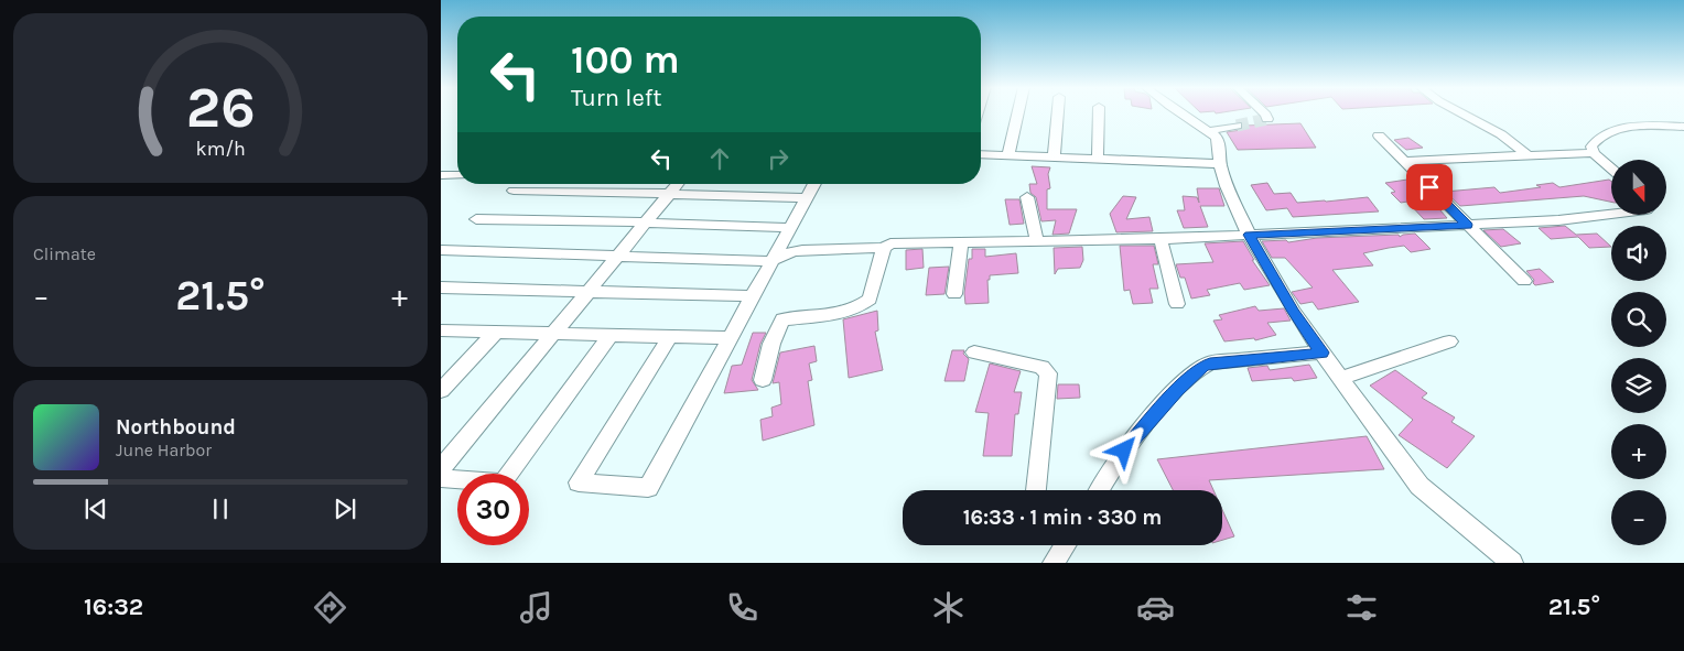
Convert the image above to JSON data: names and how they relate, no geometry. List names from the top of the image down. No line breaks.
{"north":"bottom","page":{"turn":["100 m","Turn left"],"map_buttons":["+","−"],"tile":"Climate","heat":["−","21.5°","+"],"song":["Northbound","June Harbor"],"limit":"30","trip":"16:33 · 1 min · 330 m","tabs":["16:32","21.5°"],"gauge":["26","km/h"]}}
